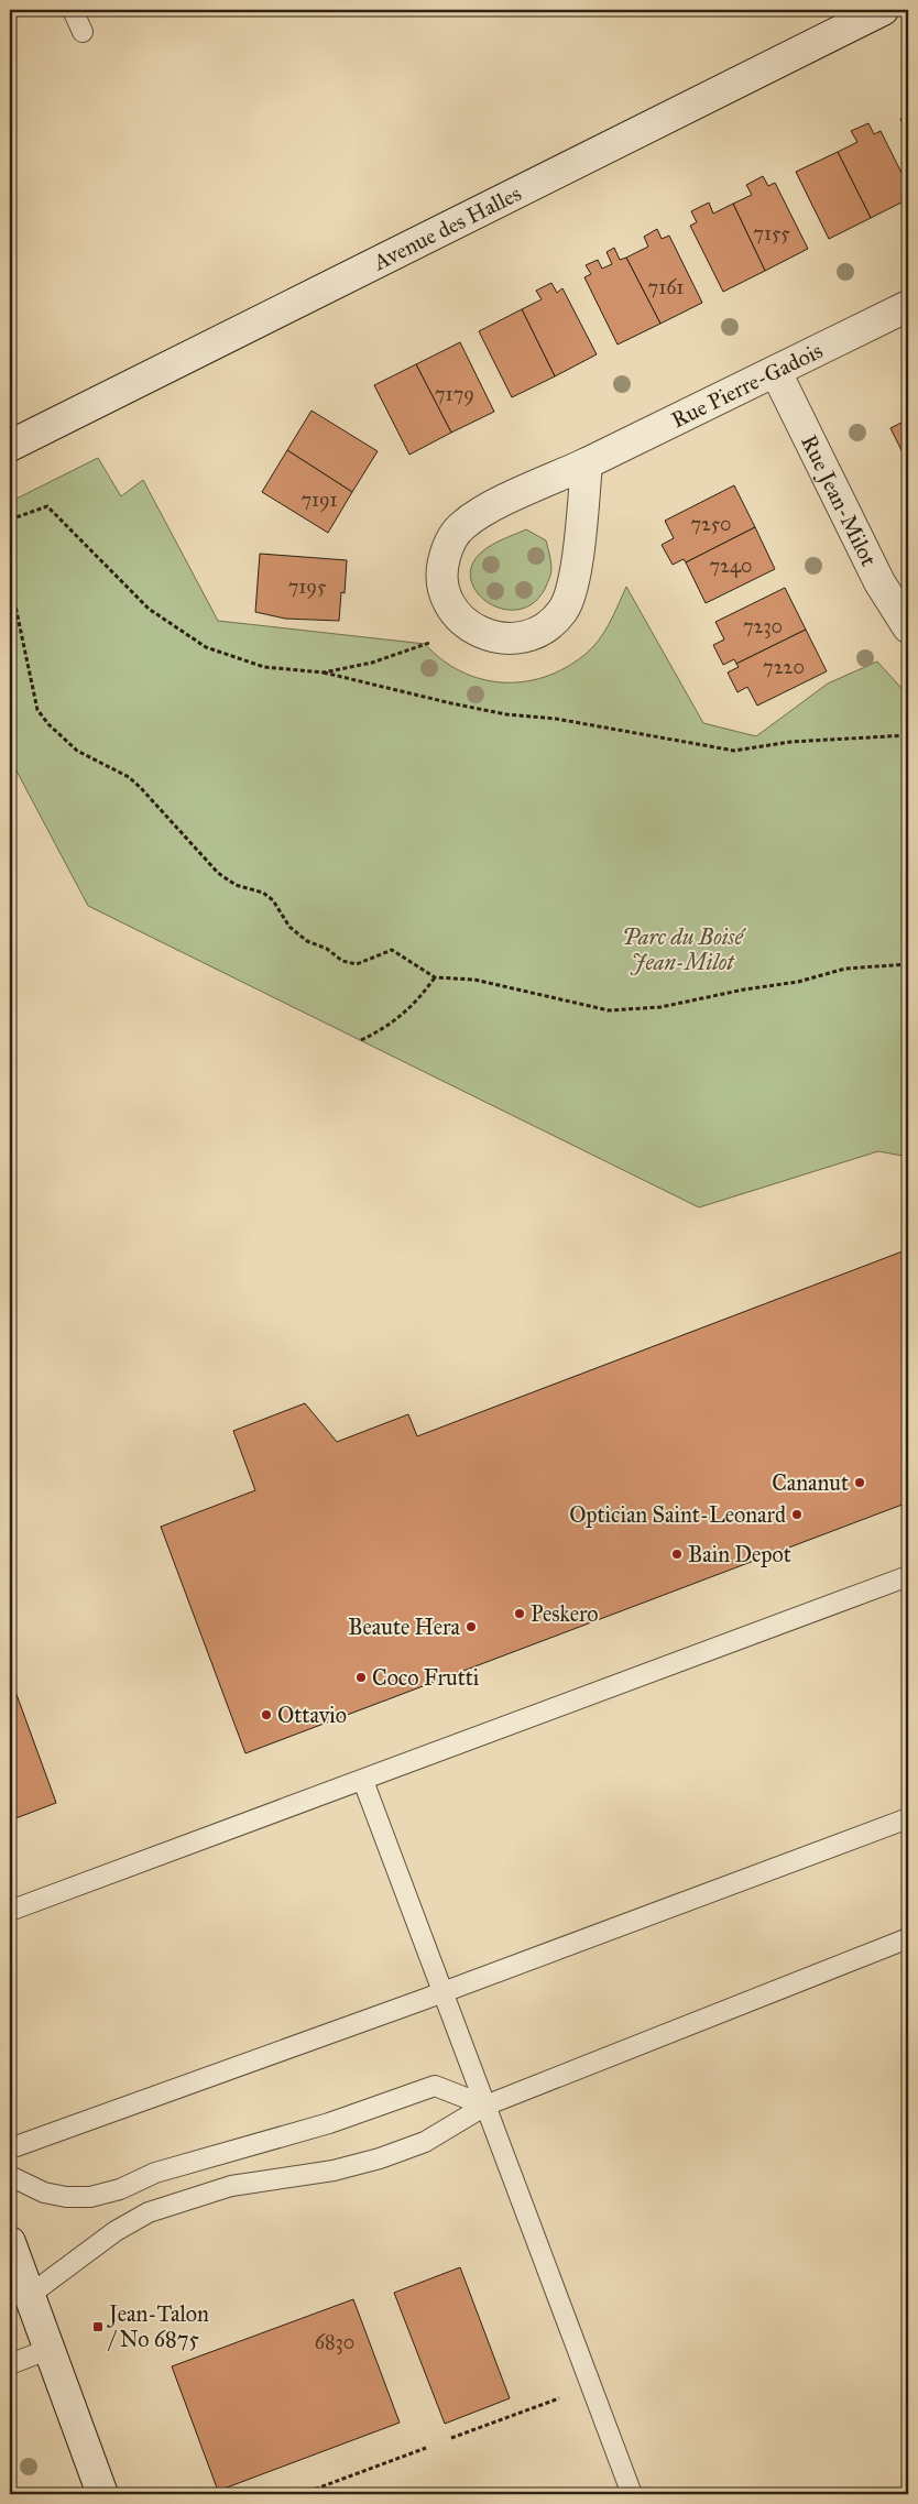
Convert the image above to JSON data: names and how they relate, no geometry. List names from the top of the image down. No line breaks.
{"streets":{"street":["Avenue des Halles","Rue Pierre-Gadois","Rue Jean-Milot"]},"crossings":[["Rue Pierre-Gadois","Rue Jean-Milot"]],"parks":["Parc du Boisé Jean-Milot"],"places":{"other":["Cananut","Optician Saint-Leonard","Bain Depot","Peskero","Beaute Hera","Coco Frutti","Ottavio"],"transit":["Jean-Talon / No 6875"]},"house_numbers":["7155","7161","7179","7191","7250","7240","7195","7230","7220","6830"]}
